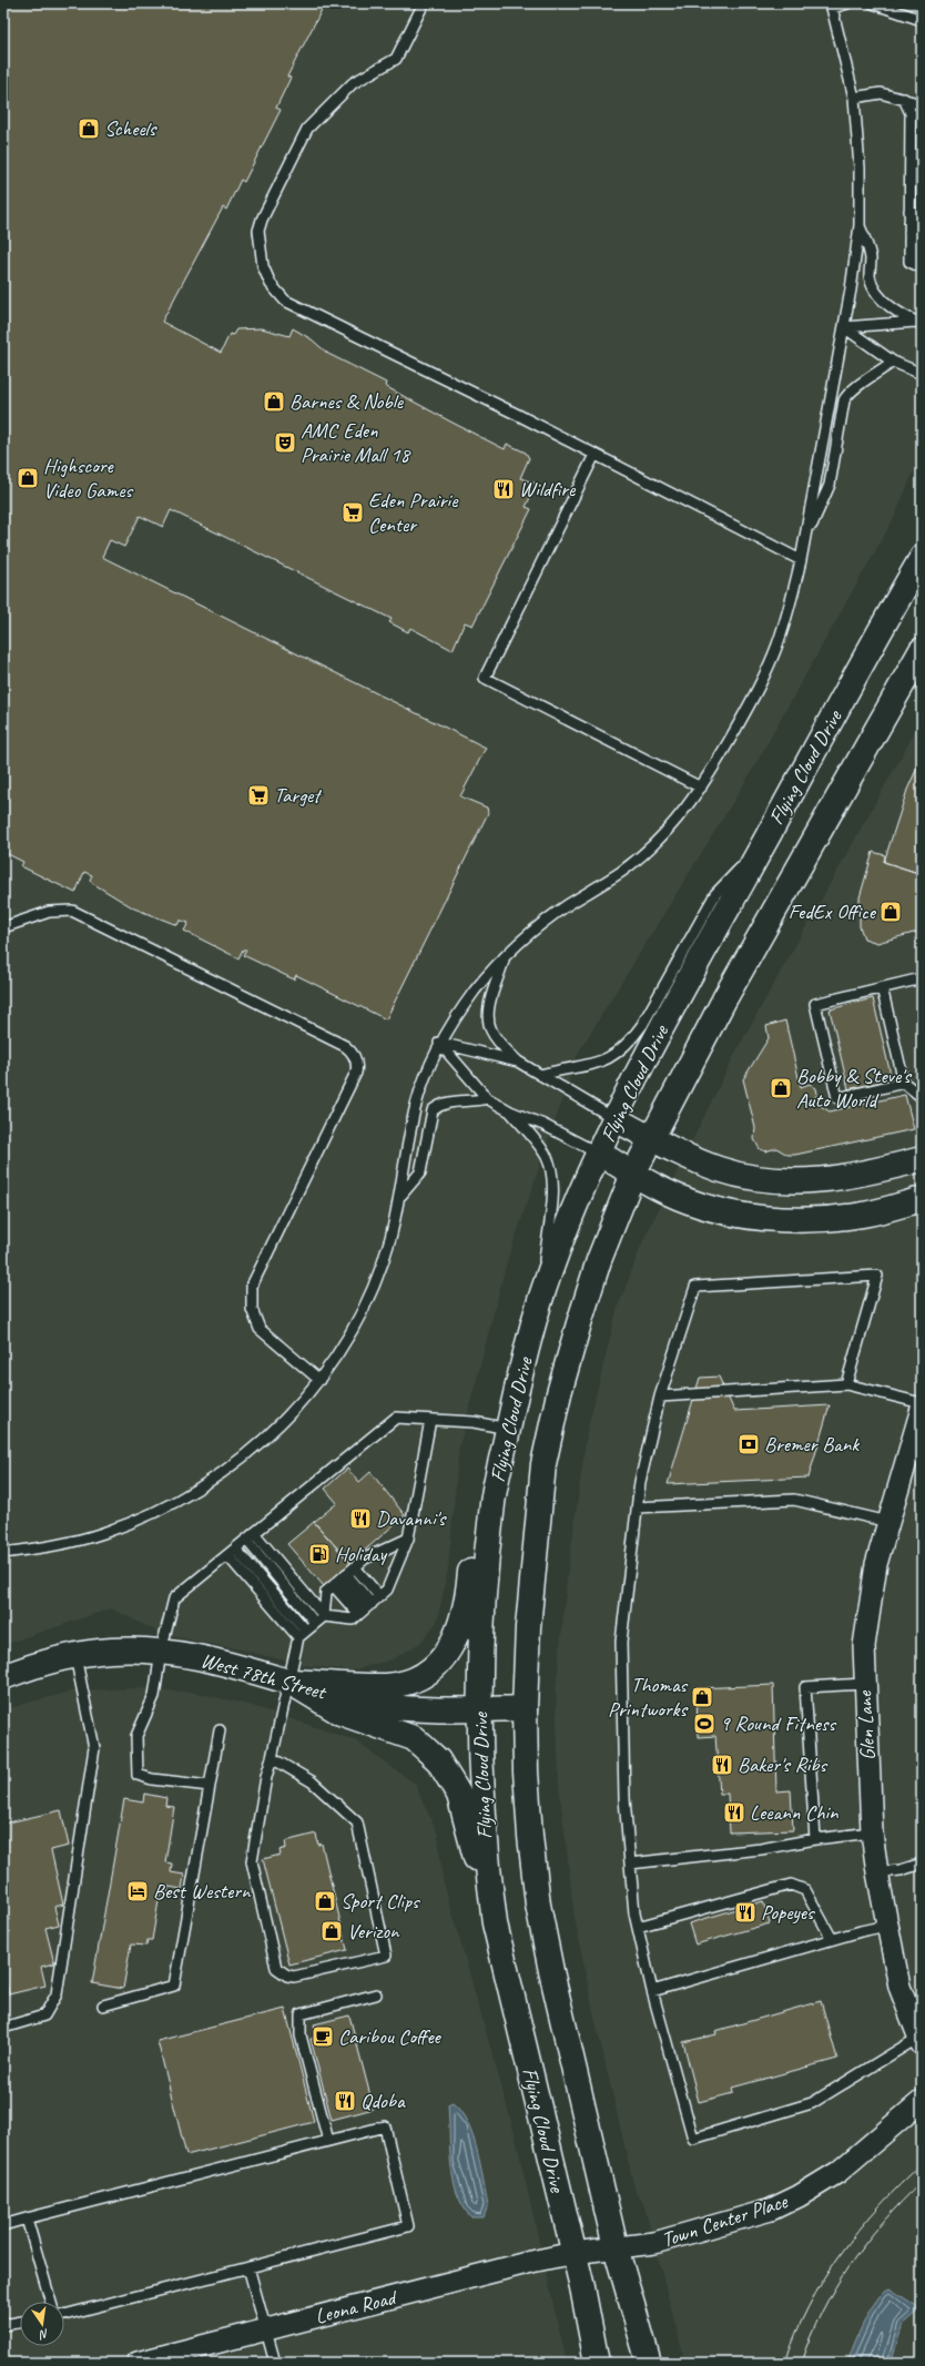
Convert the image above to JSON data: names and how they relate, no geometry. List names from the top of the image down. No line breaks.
{"streets":{"main road":["Flying Cloud Drive","West 78th Street"],"street":["Glen Lane","Town Center Place","Leona Road"]},"crossings":[["Flying Cloud Drive","West 78th Street"],["Flying Cloud Drive","Town Center Place"],["Flying Cloud Drive","Leona Road"],["Town Center Place","Leona Road"]],"places":{"shop":["Scheels","Barnes & Noble","Highscore Video Games","FedEx Office","Bobby & Steve's Auto World","Thomas Printworks","Sport Clips","Verizon"],"theatre":["AMC Eden Prairie Mall 18"],"restaurant":["Wildfire","Davanni's","Baker's Ribs","Leeann Chin","Popeyes","Qdoba"],"supermarket":["Eden Prairie Center","Target"],"bank":["Bremer Bank"],"fuel station":["Holiday"],"sports":["9 Round Fitness"],"hotel":["Best Western"],"cafe":["Caribou Coffee"]},"north":"bottom"}
